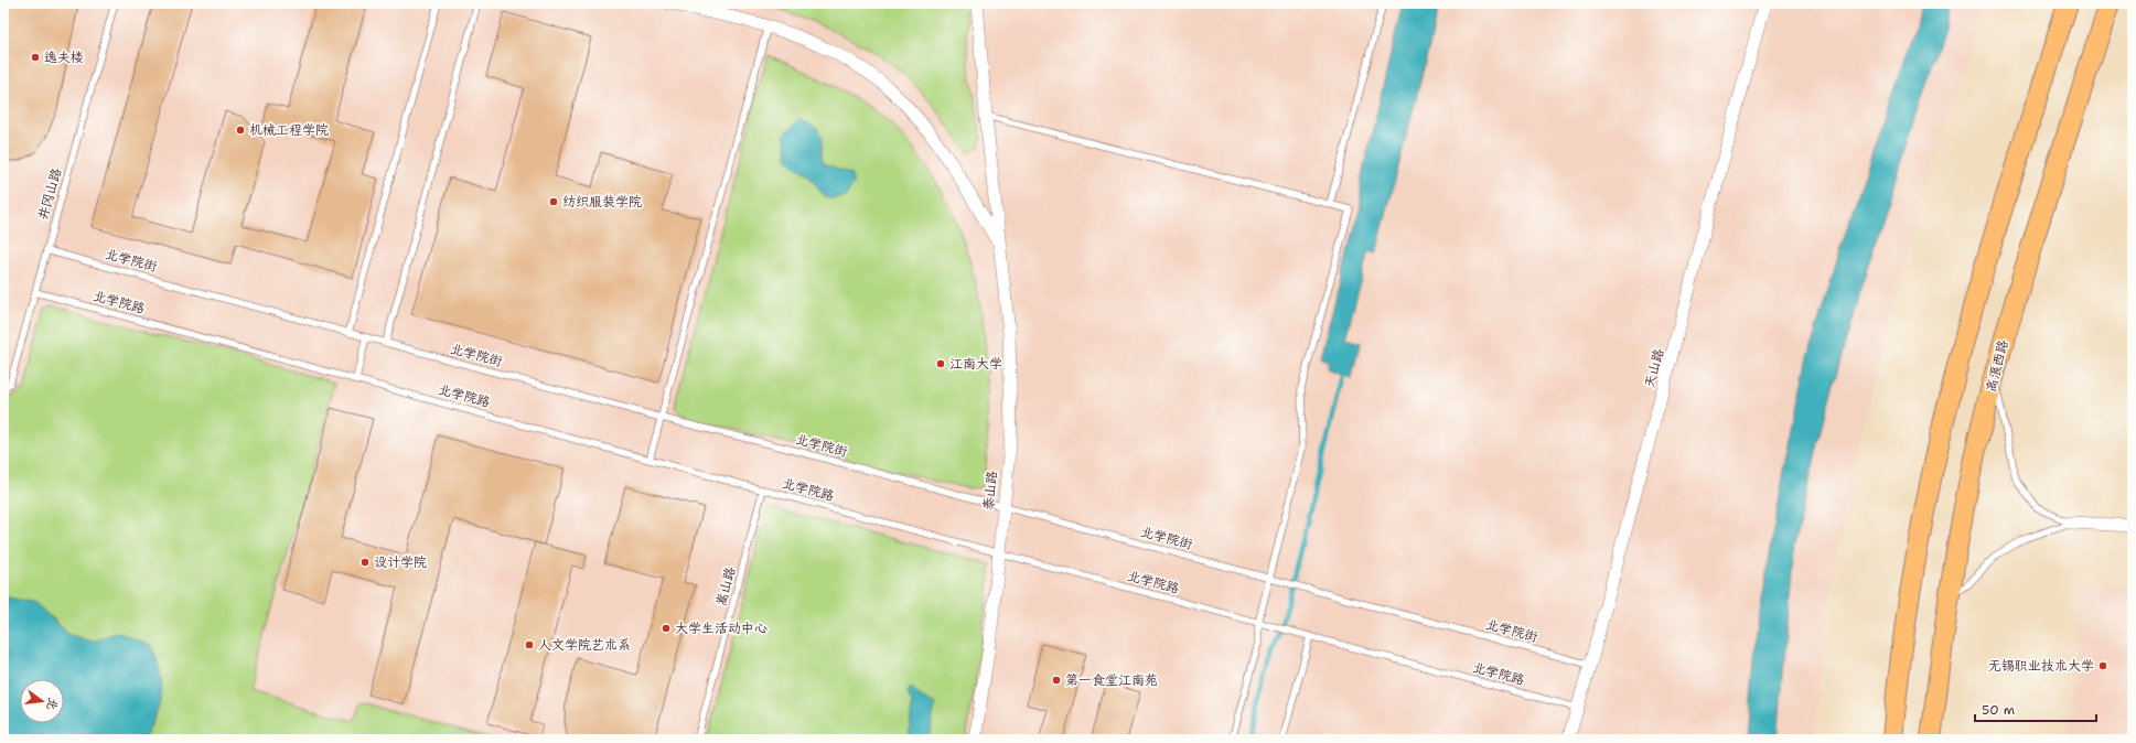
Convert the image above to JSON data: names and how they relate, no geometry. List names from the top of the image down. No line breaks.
{"streets":{"main road":["高浪西路"],"street":["天山路","泰山路"],"lane":["井冈山路","北学院街","北学院路","嵩山路"]},"crossings":[["井冈山路","北学院街"],["井冈山路","北学院路"],["北学院街","天山路"],["北学院街","泰山路"],["北学院路","天山路"],["北学院路","泰山路"],["北学院路","嵩山路"]],"places":["逸夫楼","机械工程学院","纺织服装学院","江南大学","设计学院","大学生活动中心","人文学院艺术系","无锡职业技术大学","第一食堂江南苑"],"scale_bar":"50 m","north":"right"}
